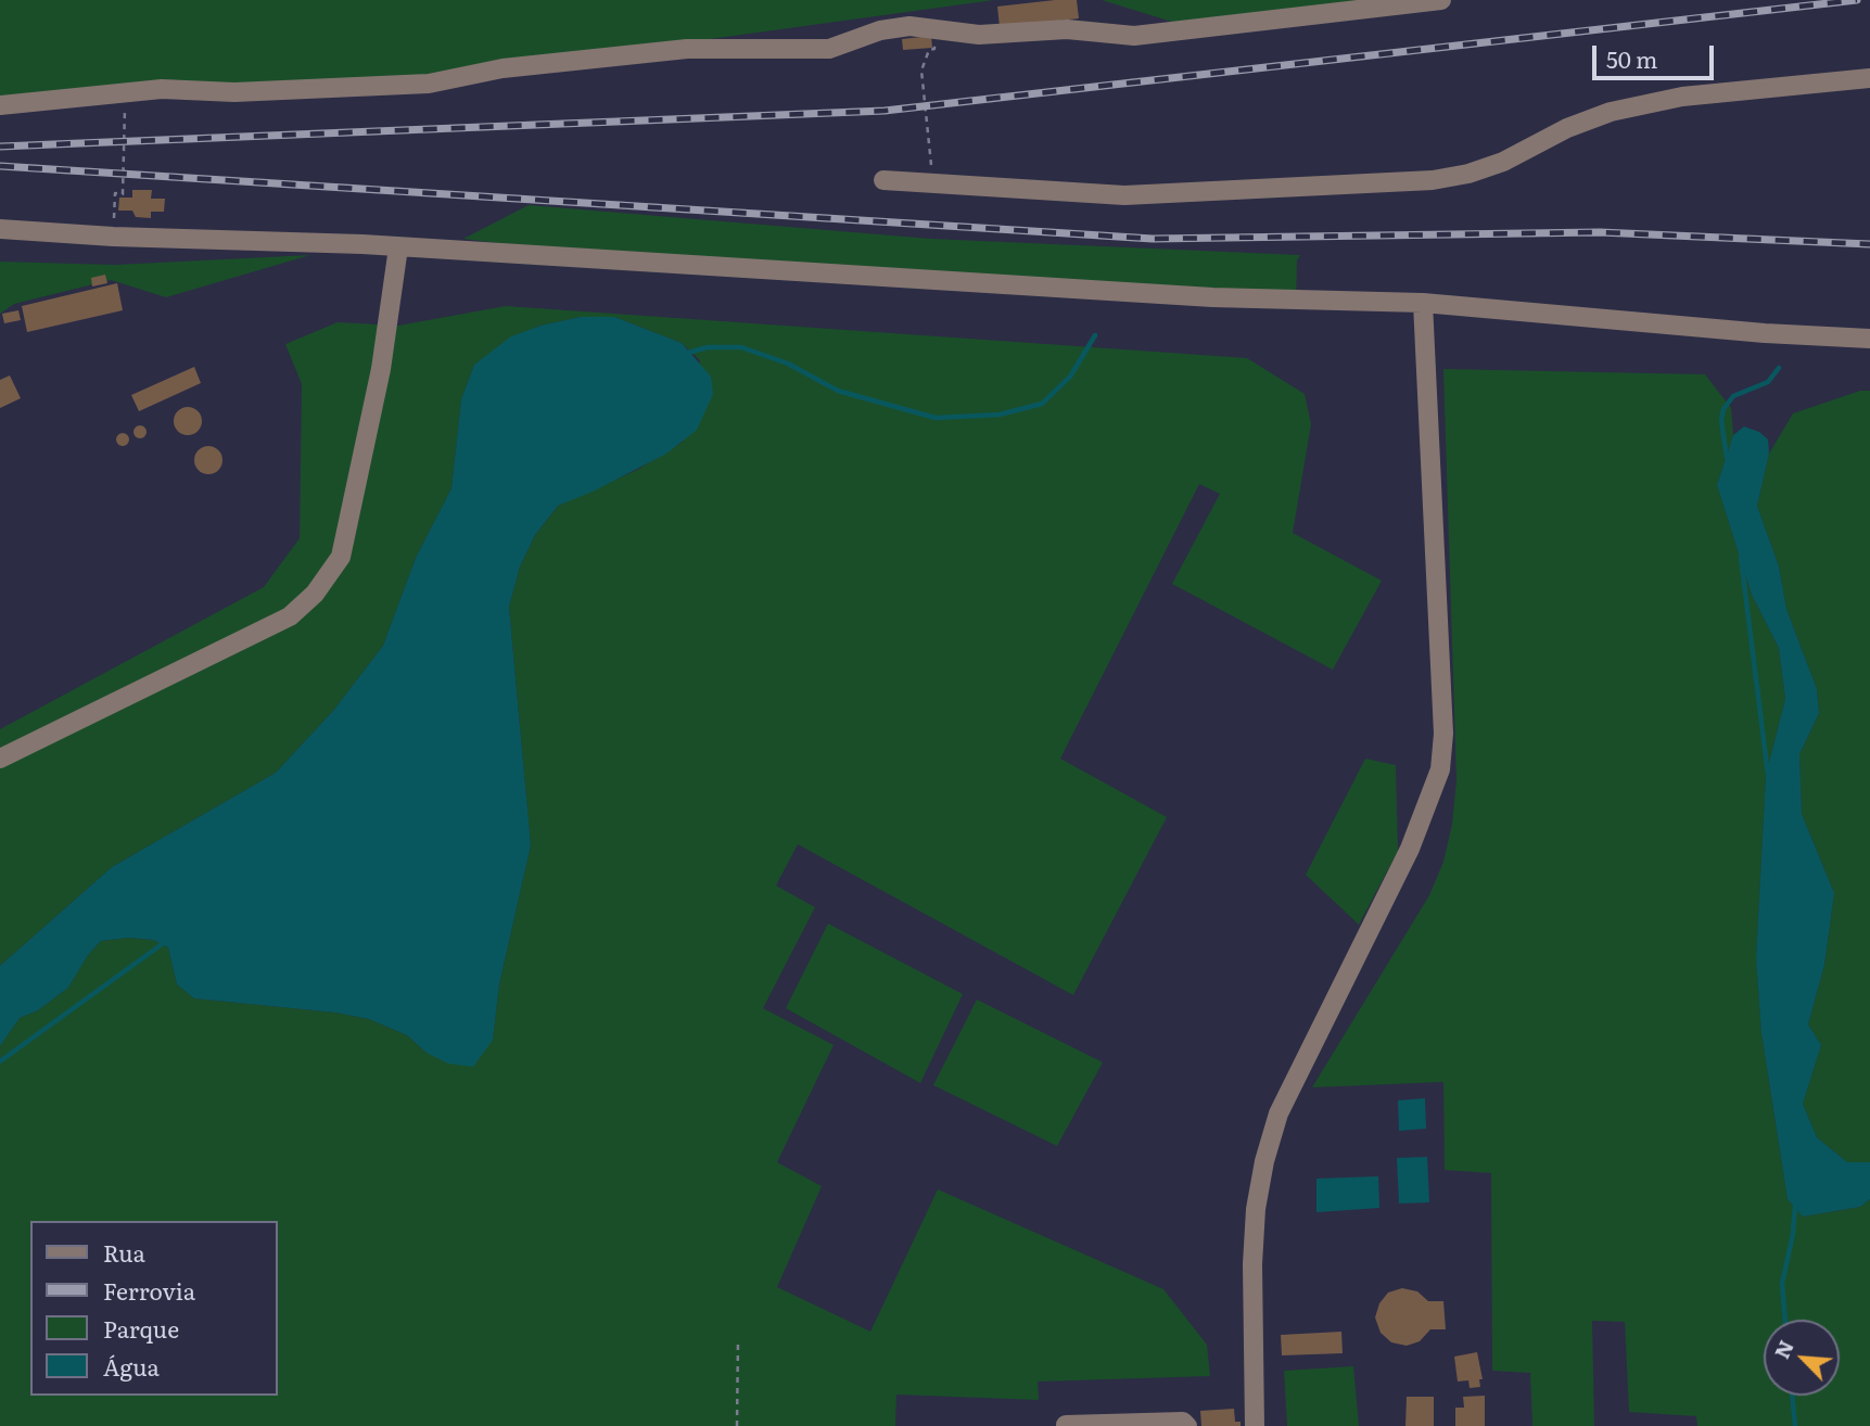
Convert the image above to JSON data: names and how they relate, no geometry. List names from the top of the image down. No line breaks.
{"legend":["Rua","Ferrovia","Parque","Água"],"scale_bar":"50 m","north":"top left"}
